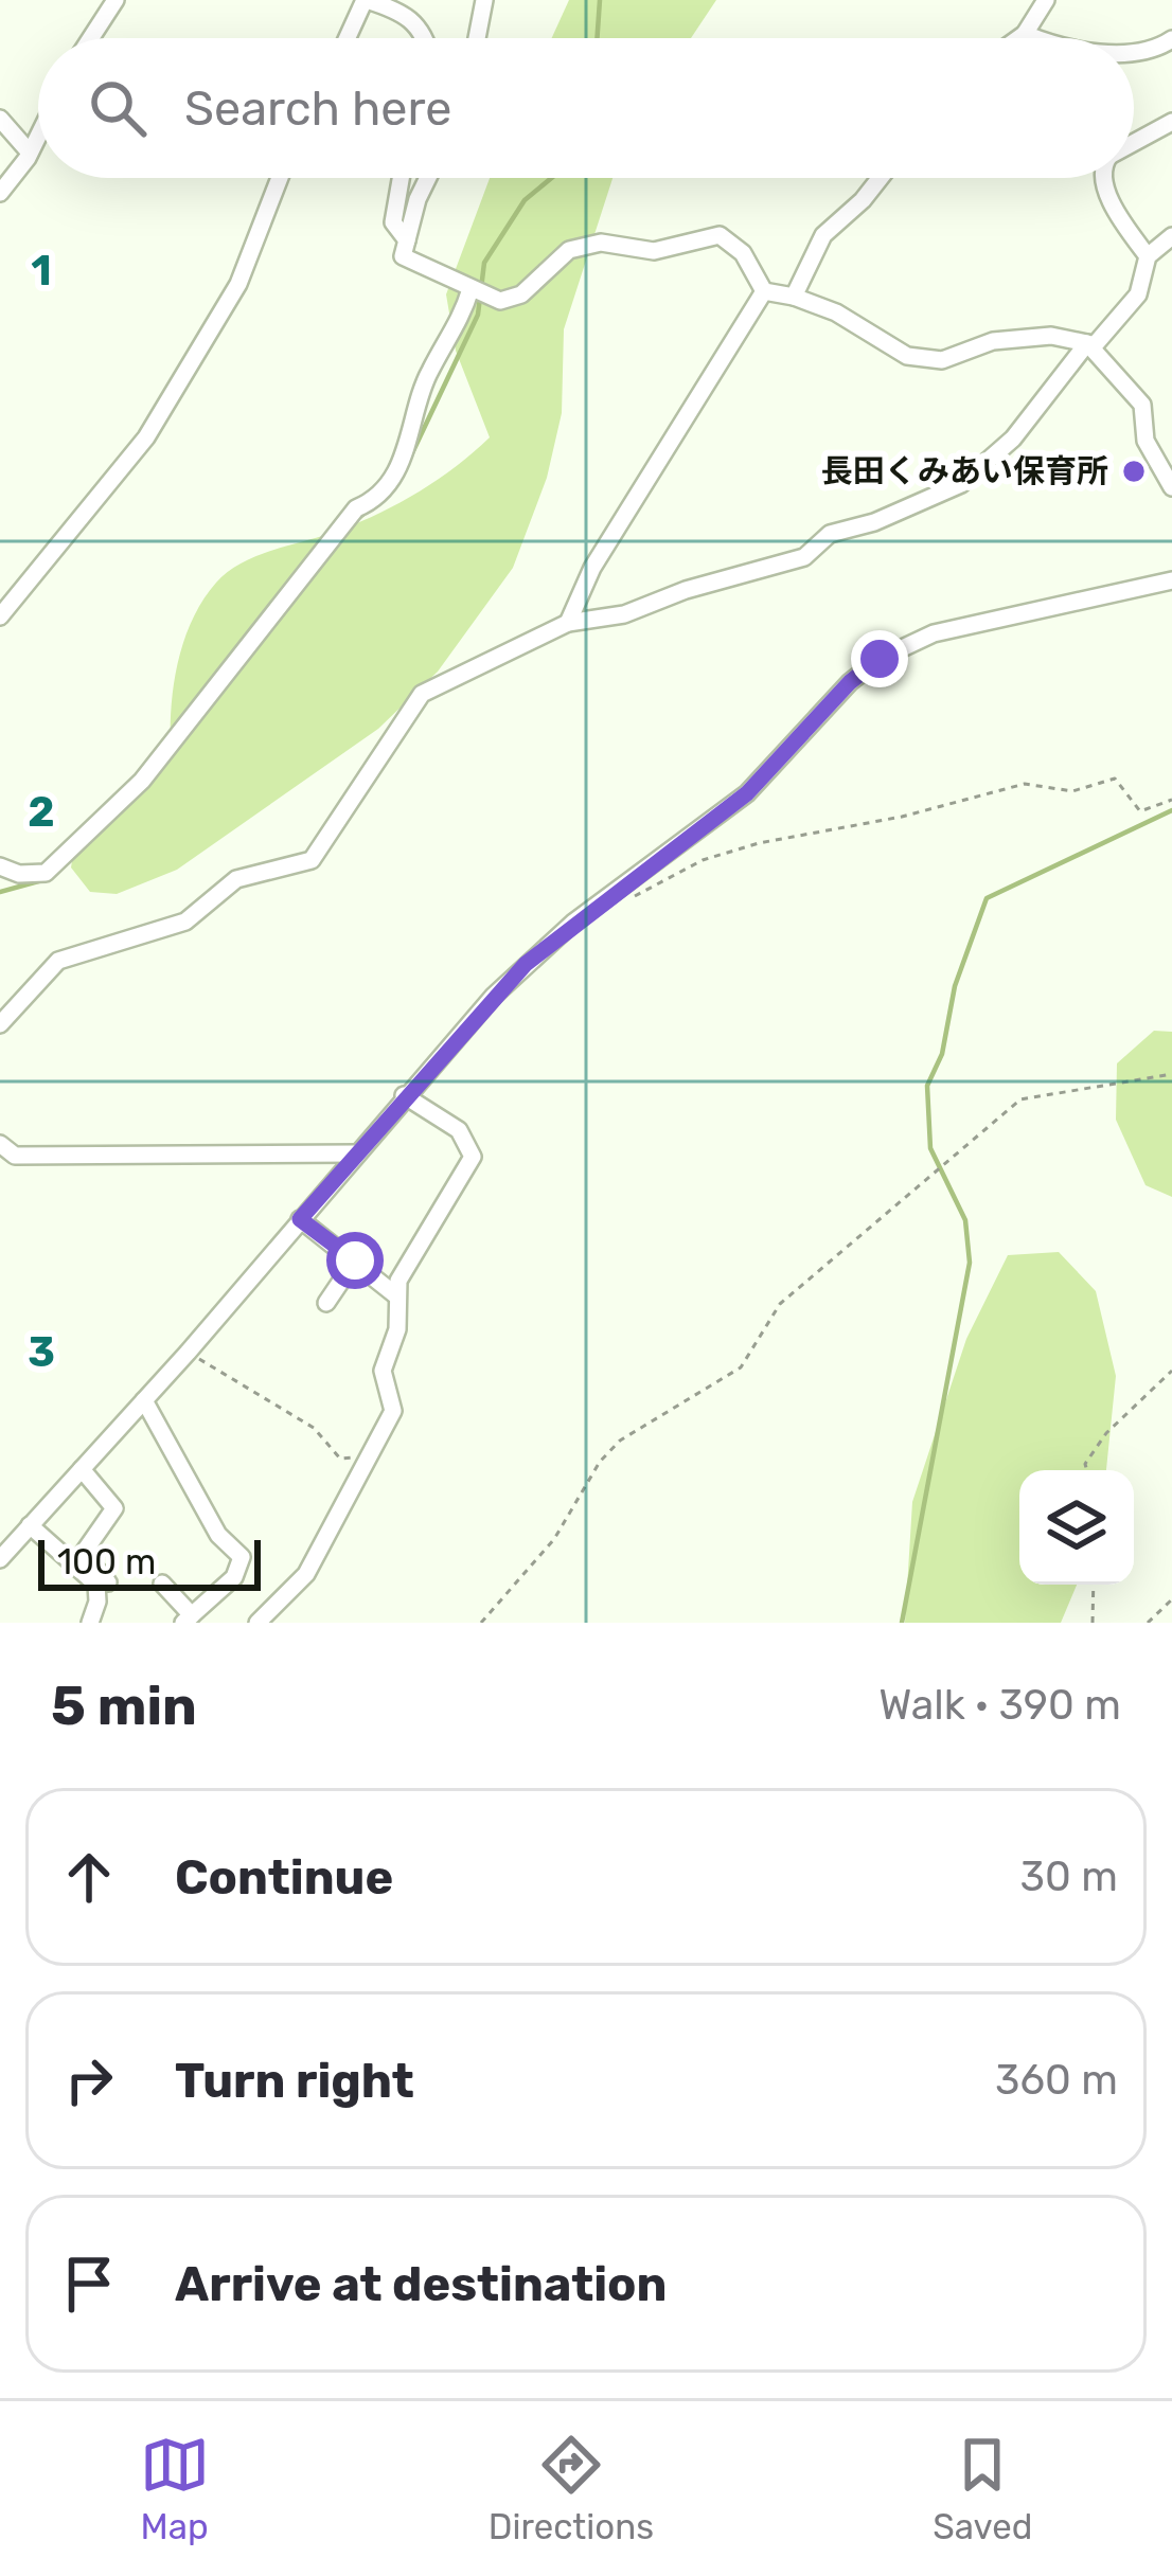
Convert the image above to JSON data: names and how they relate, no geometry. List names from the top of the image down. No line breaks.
{"places":["長田くみあい保育所"],"scale_bar":"100 m","page":{"search":"Search here","scale":"100 m","heading":["5 min","Walk · 390 m"],"list":[["Continue","30 m"],["Turn right","360 m"],"Arrive at destination"],"nav":["Map","Directions","Saved"]},"grid":{"rows":["1","2","3"]}}
